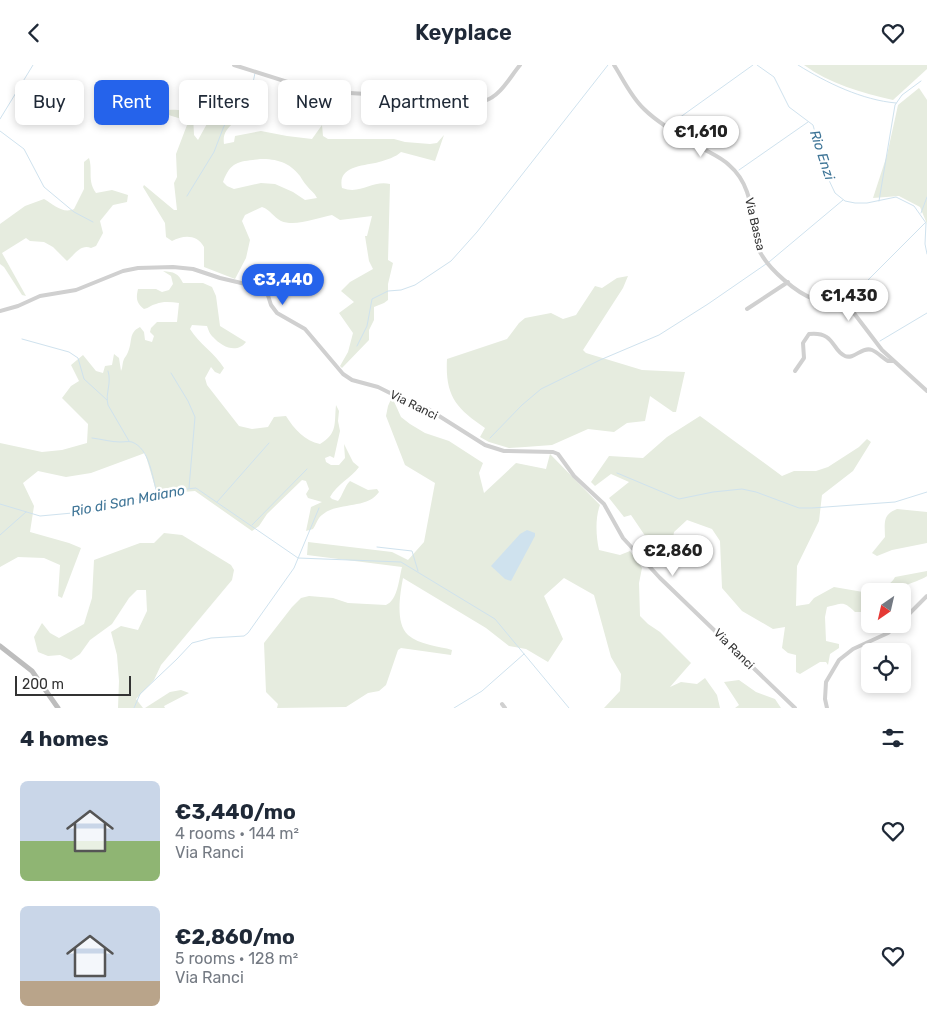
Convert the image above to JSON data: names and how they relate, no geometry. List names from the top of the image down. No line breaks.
{"streets":{"street":["Via Bassa","Via Ranci"]},"water":["Rio Enzi","Rio di San Maiano"],"scale_bar":"200 m","north":"bottom left","page":{"header":"Keyplace","chip":["Buy","Rent","Filters","New","Apartment"],"price":["€1,610","€3,440","€1,430","€2,860"],"scale":"200 m","heading":"4 homes","list":[{"name":"€3,440/mo","note":"4 rooms · 144 m² · Via Ranci"},{"name":"€2,860/mo","note":"5 rooms · 128 m² · Via Ranci"}]}}
